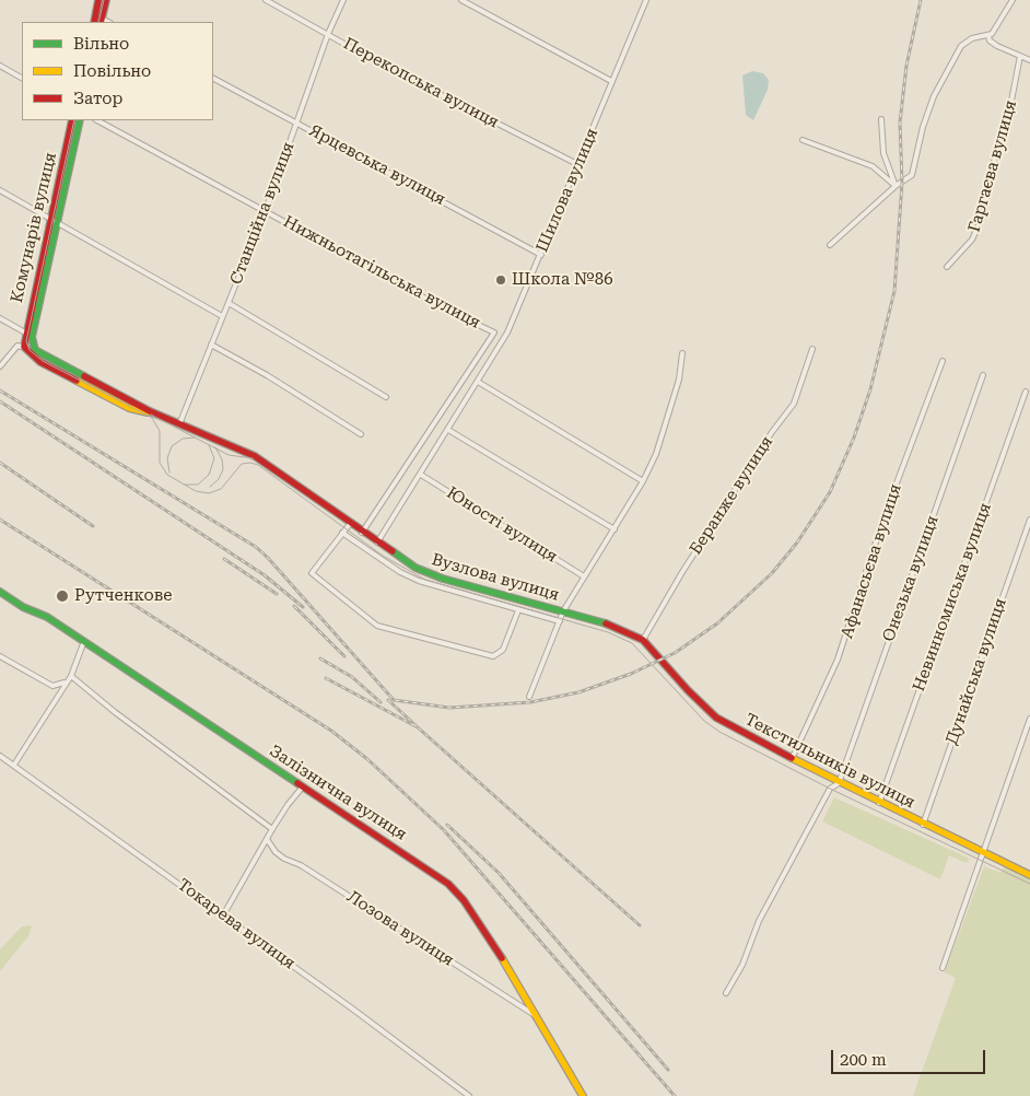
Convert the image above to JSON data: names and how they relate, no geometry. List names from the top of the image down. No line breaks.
{"streets":{"street":["Перекопська вулиця","Ярцевська вулиця","Гаргаєва вулиця","Шилова вулиця","Станційна вулиця","Комунарів вулиця","Нижньотагільська вулиця","Беранже вулиця","Юності вулиця","Афанасьєва вулиця","Вузлова вулиця","Онезька вулиця","Невинномиська вулиця","Дунайська вулиця","Текстильників вулиця","Залізнична вулиця","Токарева вулиця","Лозова вулиця"]},"crossings":[["Перекопська вулиця","Шилова вулиця"],["Перекопська вулиця","Станційна вулиця"],["Ярцевська вулиця","Шилова вулиця"],["Ярцевська вулиця","Станційна вулиця"],["Шилова вулиця","Юності вулиця"],["Шилова вулиця","Вузлова вулиця"],["Станційна вулиця","Нижньотагільська вулиця"],["Станційна вулиця","Вузлова вулиця"],["Комунарів вулиця","Вузлова вулиця"],["Нижньотагільська вулиця","Вузлова вулиця"],["Беранже вулиця","Вузлова вулиця"],["Беранже вулиця","Текстильників вулиця"],["Афанасьєва вулиця","Текстильників вулиця"],["Вузлова вулиця","Текстильників вулиця"],["Онезька вулиця","Текстильників вулиця"],["Невинномиська вулиця","Текстильників вулиця"],["Дунайська вулиця","Текстильників вулиця"],["Залізнична вулиця","Лозова вулиця"]],"places":["Школа №86","Рутченкове"],"legend":["Вільно","Повільно","Затор"],"scale_bar":"200 m"}
